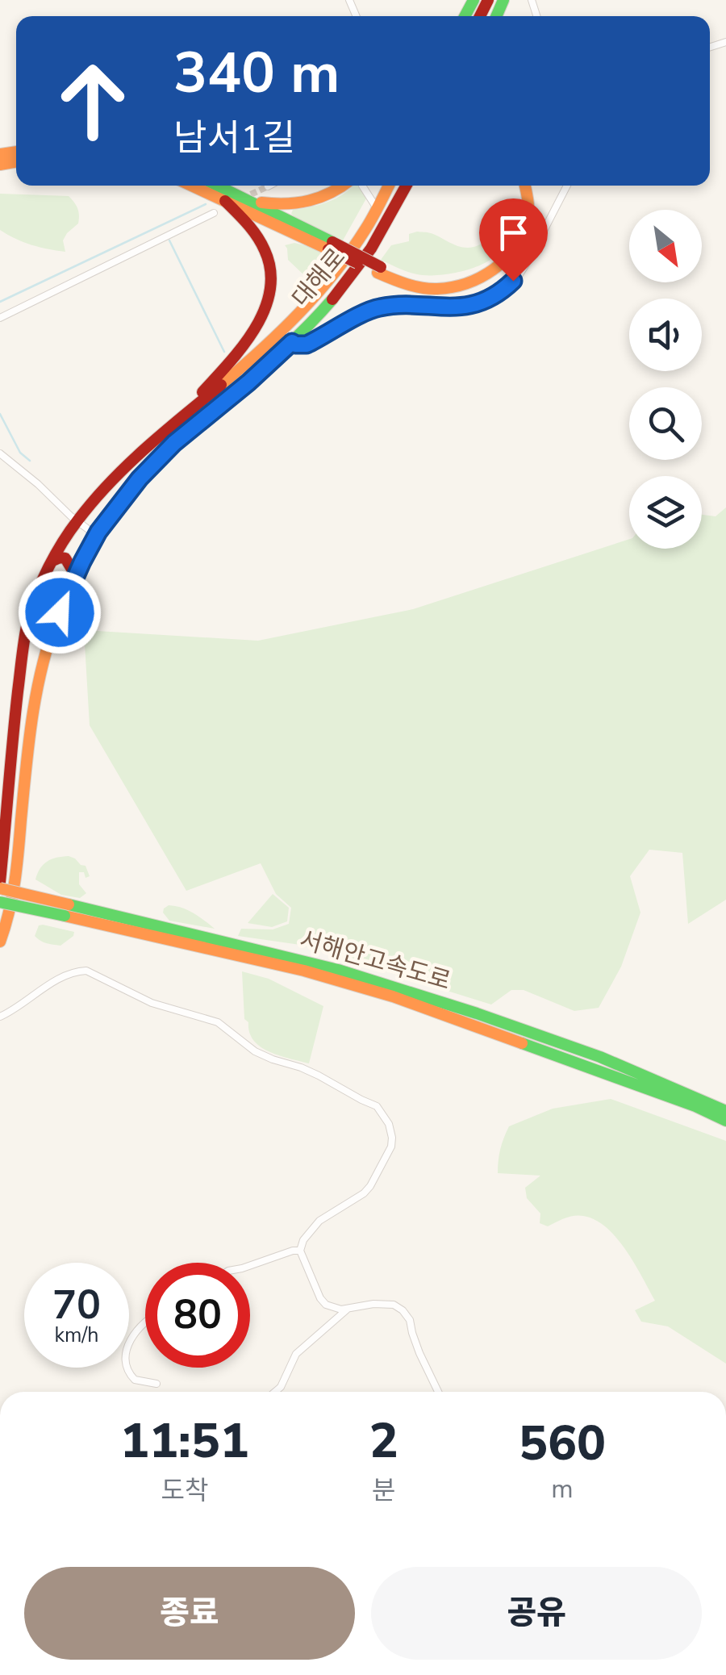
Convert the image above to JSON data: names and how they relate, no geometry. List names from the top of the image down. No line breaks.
{"streets":{"highway":["대해로","서해안고속도로"]},"north":"bottom right","page":{"turn":["340 m","남서1길"],"speed":"70 km/h","limit":"80","eta":["11:51","도착","2","분","560","m"],"buttons":["종료","공유"]}}
